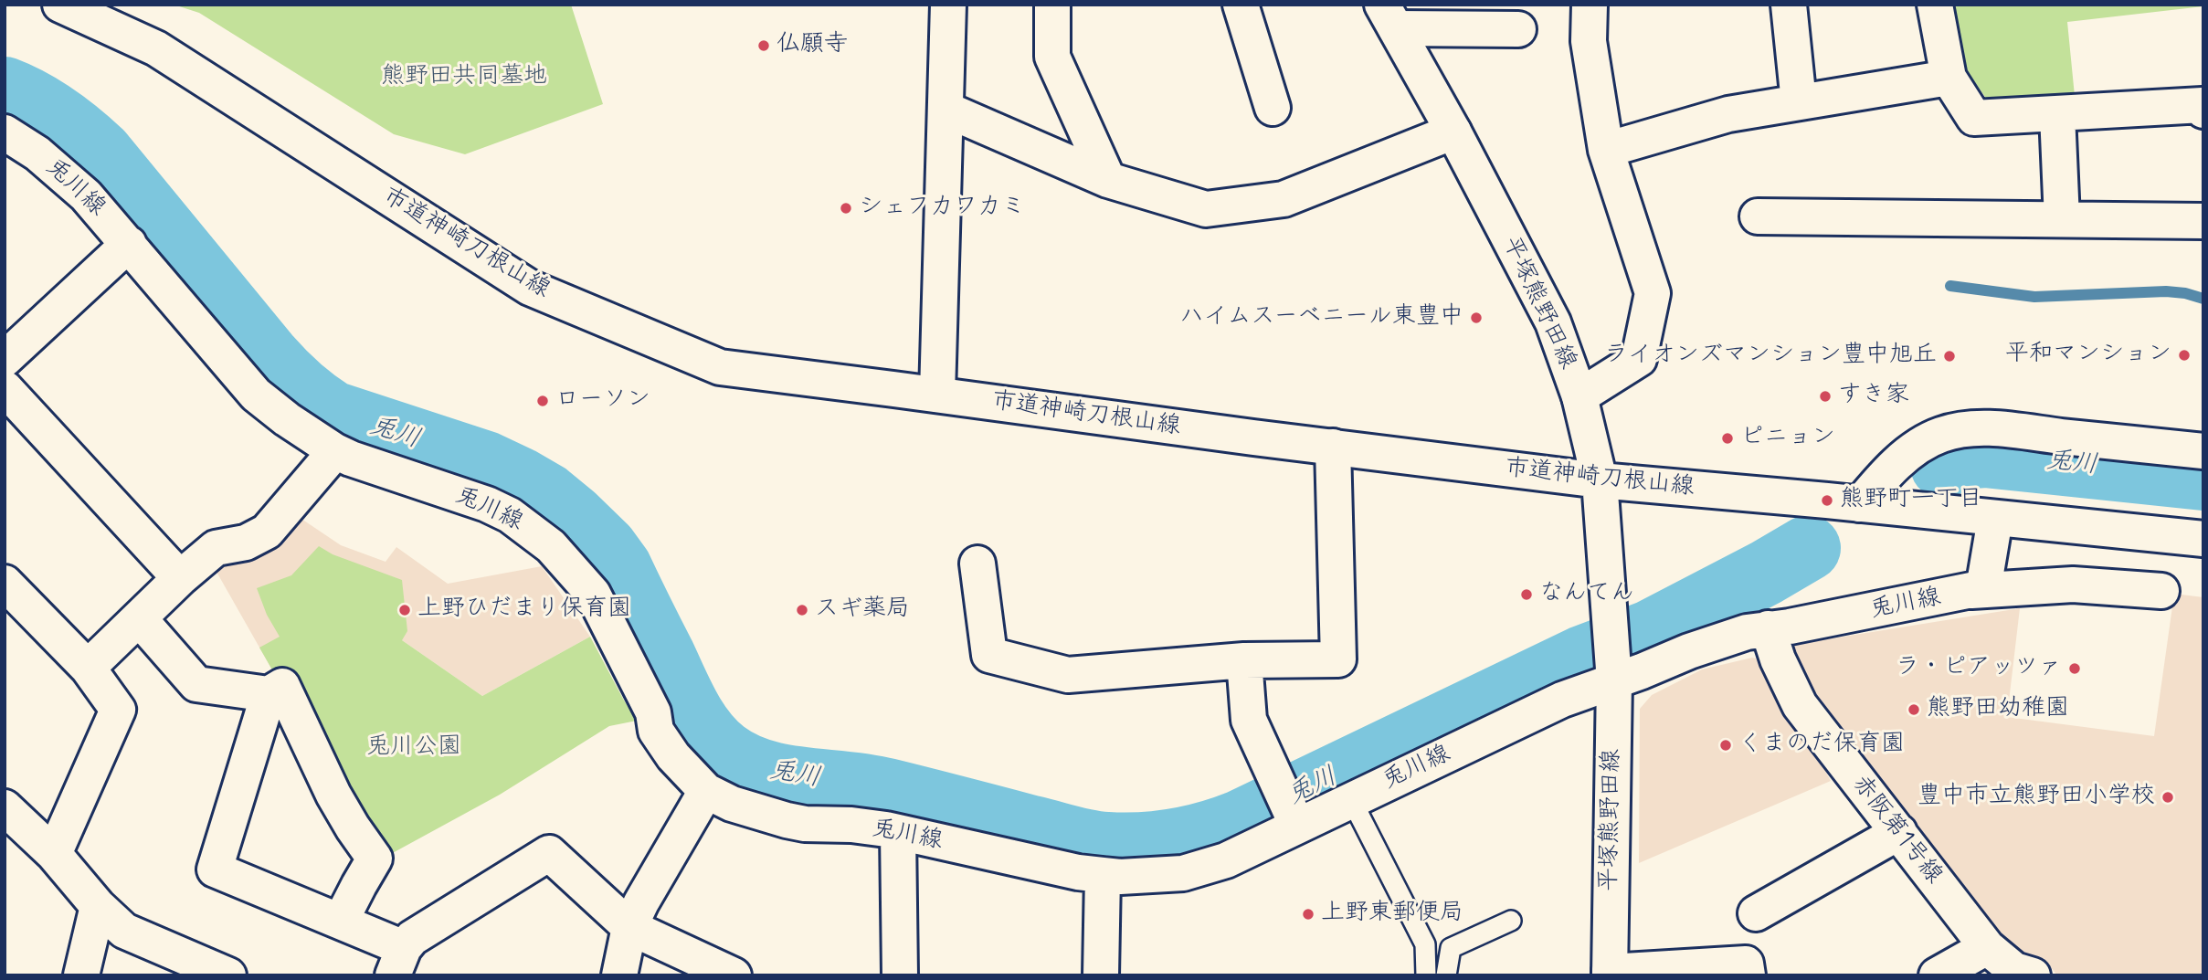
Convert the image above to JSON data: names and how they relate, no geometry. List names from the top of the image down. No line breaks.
{"streets":{"street":["兎川線","市道神崎刀根山線","平塚熊野田線","赤阪第1号線"]},"crossings":[["兎川線","市道神崎刀根山線"],["兎川線","平塚熊野田線"],["兎川線","赤阪第1号線"],["市道神崎刀根山線","平塚熊野田線"]],"water":["兎川"],"parks":["熊野田共同墓地","兎川公園"],"places":["仏願寺","シェフカワカミ","ハイムスーベニール東豊中","平和マンション","ライオンズマンション豊中旭丘","すき家","ローソン","ピニョン","熊野町一丁目","なんてん","上野ひだまり保育園","スギ薬局","ラ・ピアッツァ","熊野田幼稚園","くまのだ保育園","豊中市立熊野田小学校","上野東郵便局"]}
